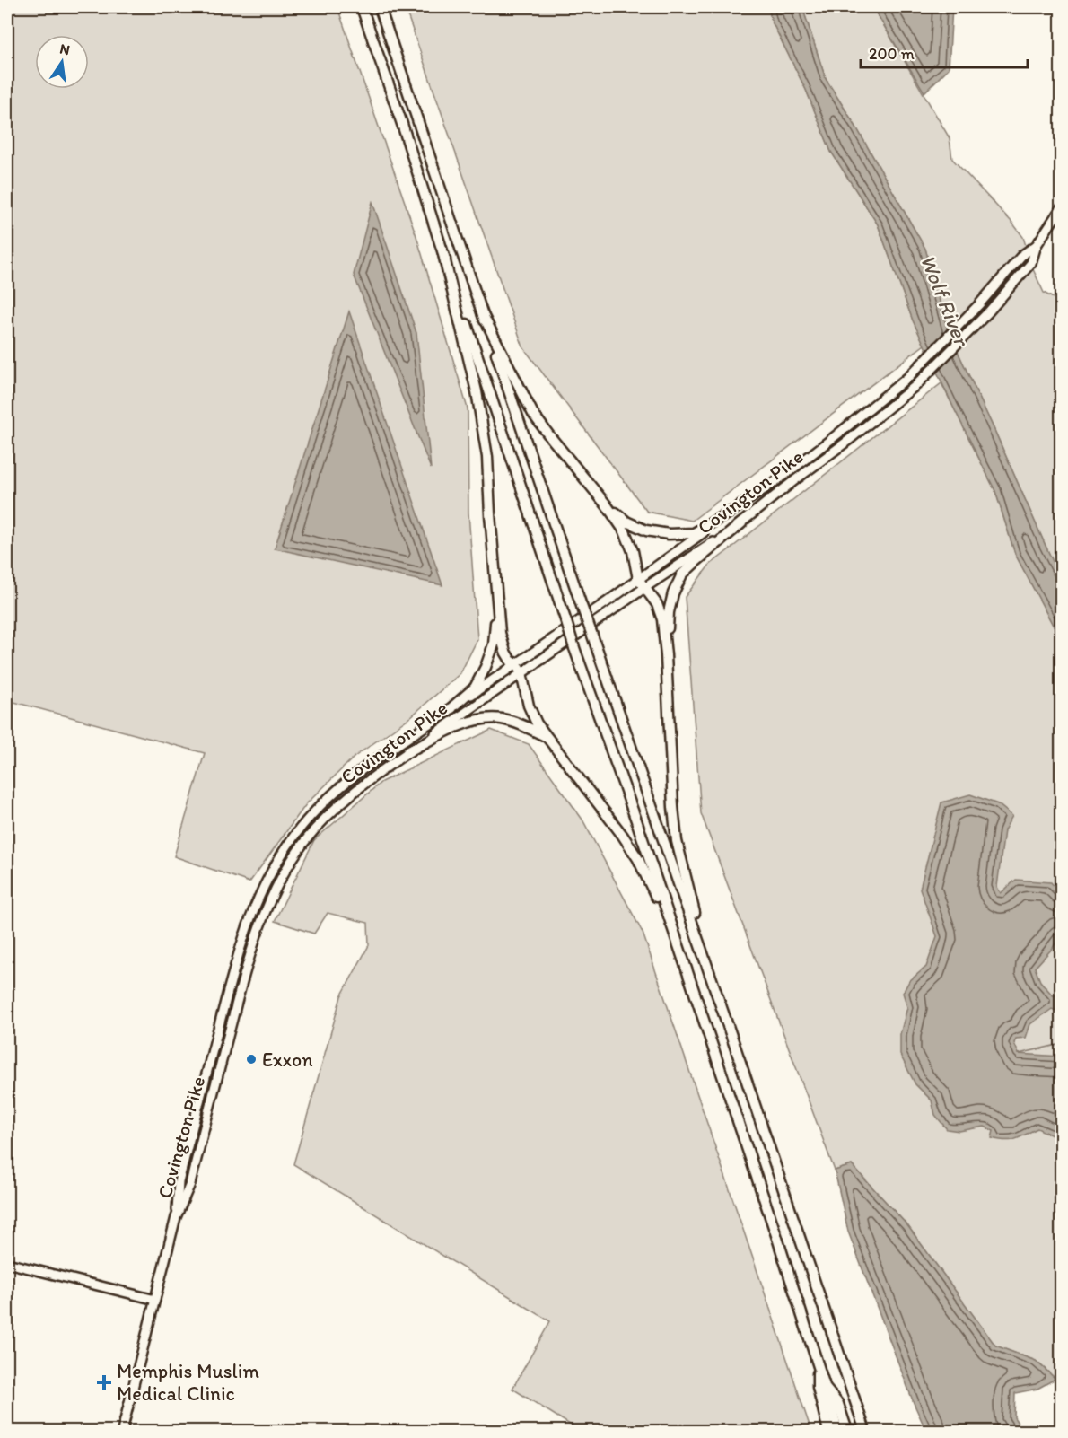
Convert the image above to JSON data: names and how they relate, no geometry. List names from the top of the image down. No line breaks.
{"streets":{"main road":["Covington Pike"]},"water":["Wolf River"],"places":{"other":["Exxon"],"health":["Memphis Muslim Medical Clinic"]},"scale_bar":"200 m","north":"top"}
